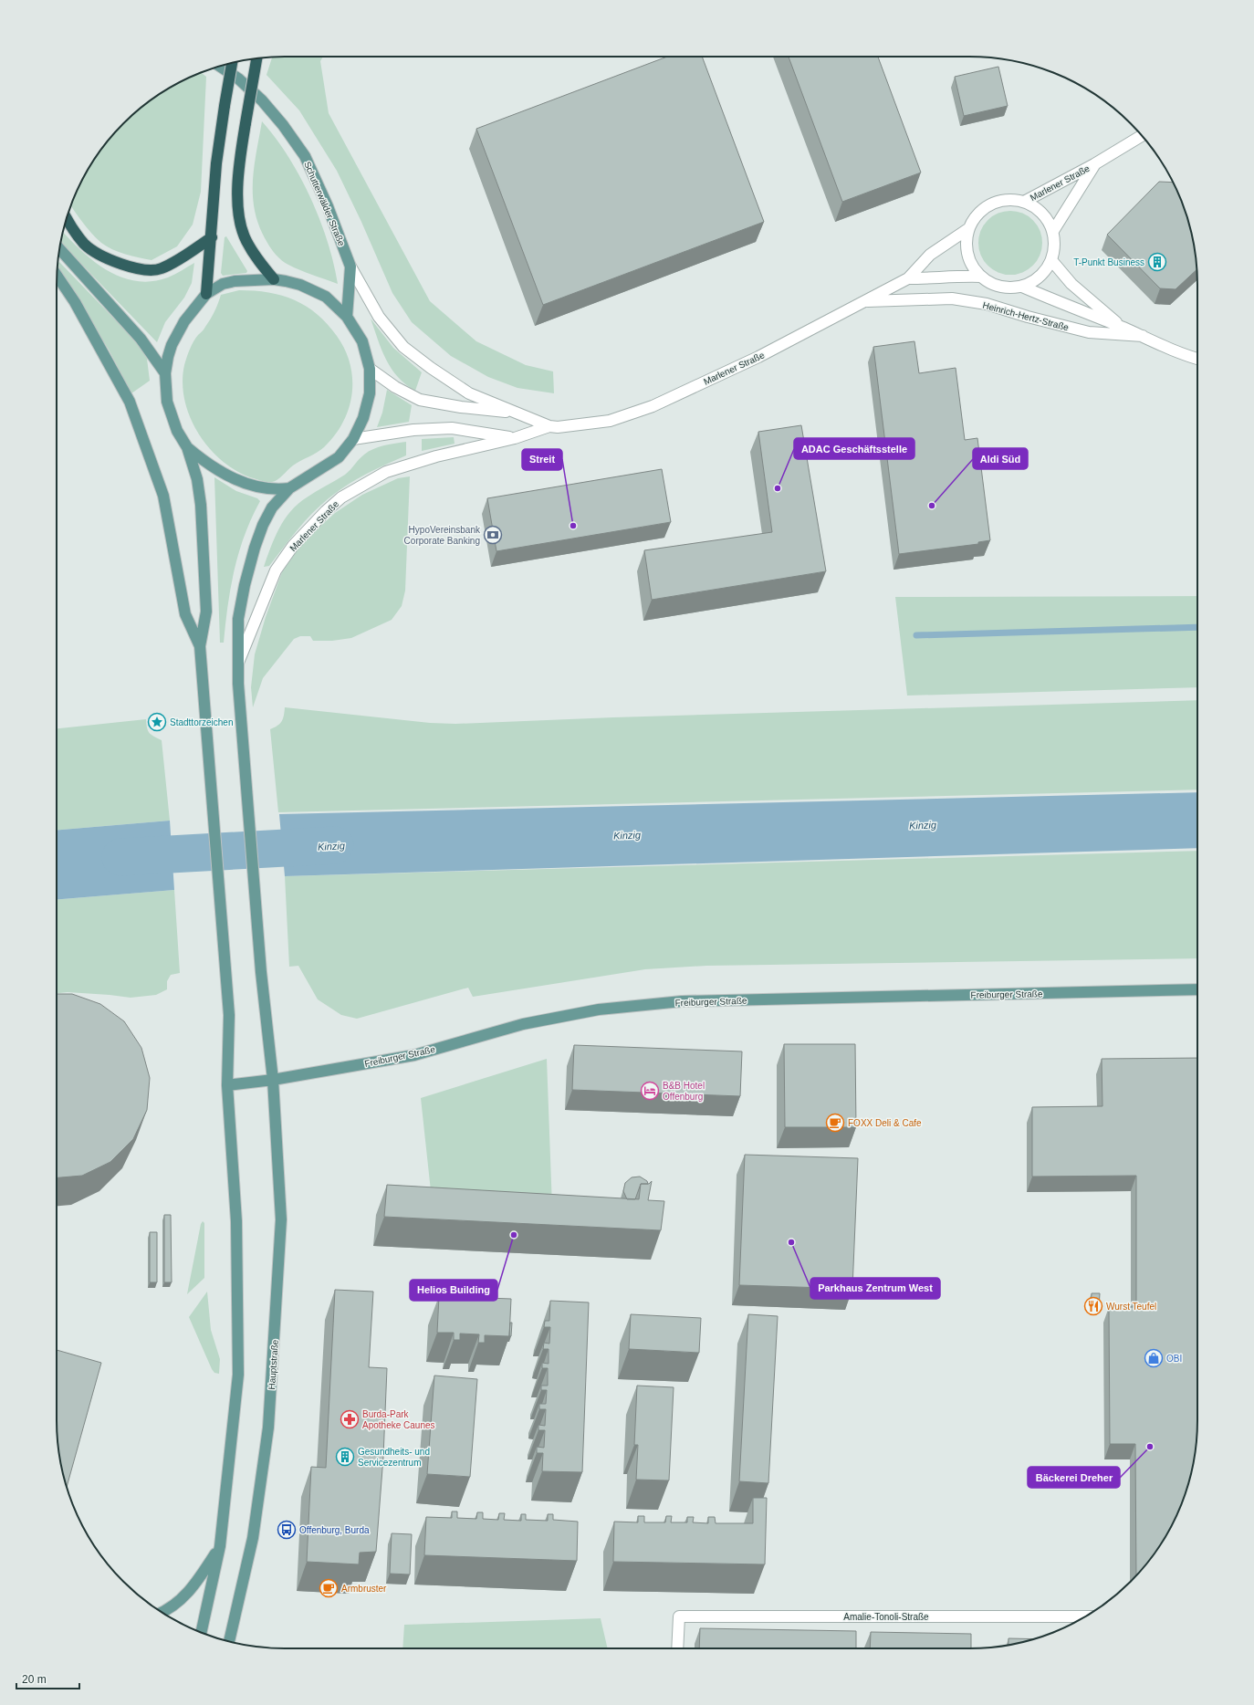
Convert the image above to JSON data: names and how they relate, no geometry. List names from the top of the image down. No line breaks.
{"streets":{"main road":["Marlener Straße","Schutterwälder Straße","Freiburger Straße","Hauptstraße"],"street":["Heinrich-Hertz-Straße","Amalie-Tonoli-Straße"]},"crossings":[["Marlener Straße","Schutterwälder Straße"],["Marlener Straße","Heinrich-Hertz-Straße"],["Marlener Straße","Hauptstraße"],["Freiburger Straße","Hauptstraße"]],"water":["Kinzig"],"places":{"building":["T-Punkt Business","Gesundheits- und Servicezentrum"],"other":["ADAC Geschäftsstelle","Aldi Süd","Streit","Helios Building","Parkhaus Zentrum West","Bäckerei Dreher"],"bank":["HypoVereinsbank Corporate Banking"],"place":["Stadttorzeichen"],"hotel":["B&B Hotel Offenburg"],"cafe":["FOXX Deli & Cafe","Armbruster"],"restaurant":["Wurst Teufel"],"shop":["OBI"],"pharmacy":["Burda-Park Apotheke Caunes"],"bus stop":["Offenburg, Burda"]},"scale_bar":"20 m"}
